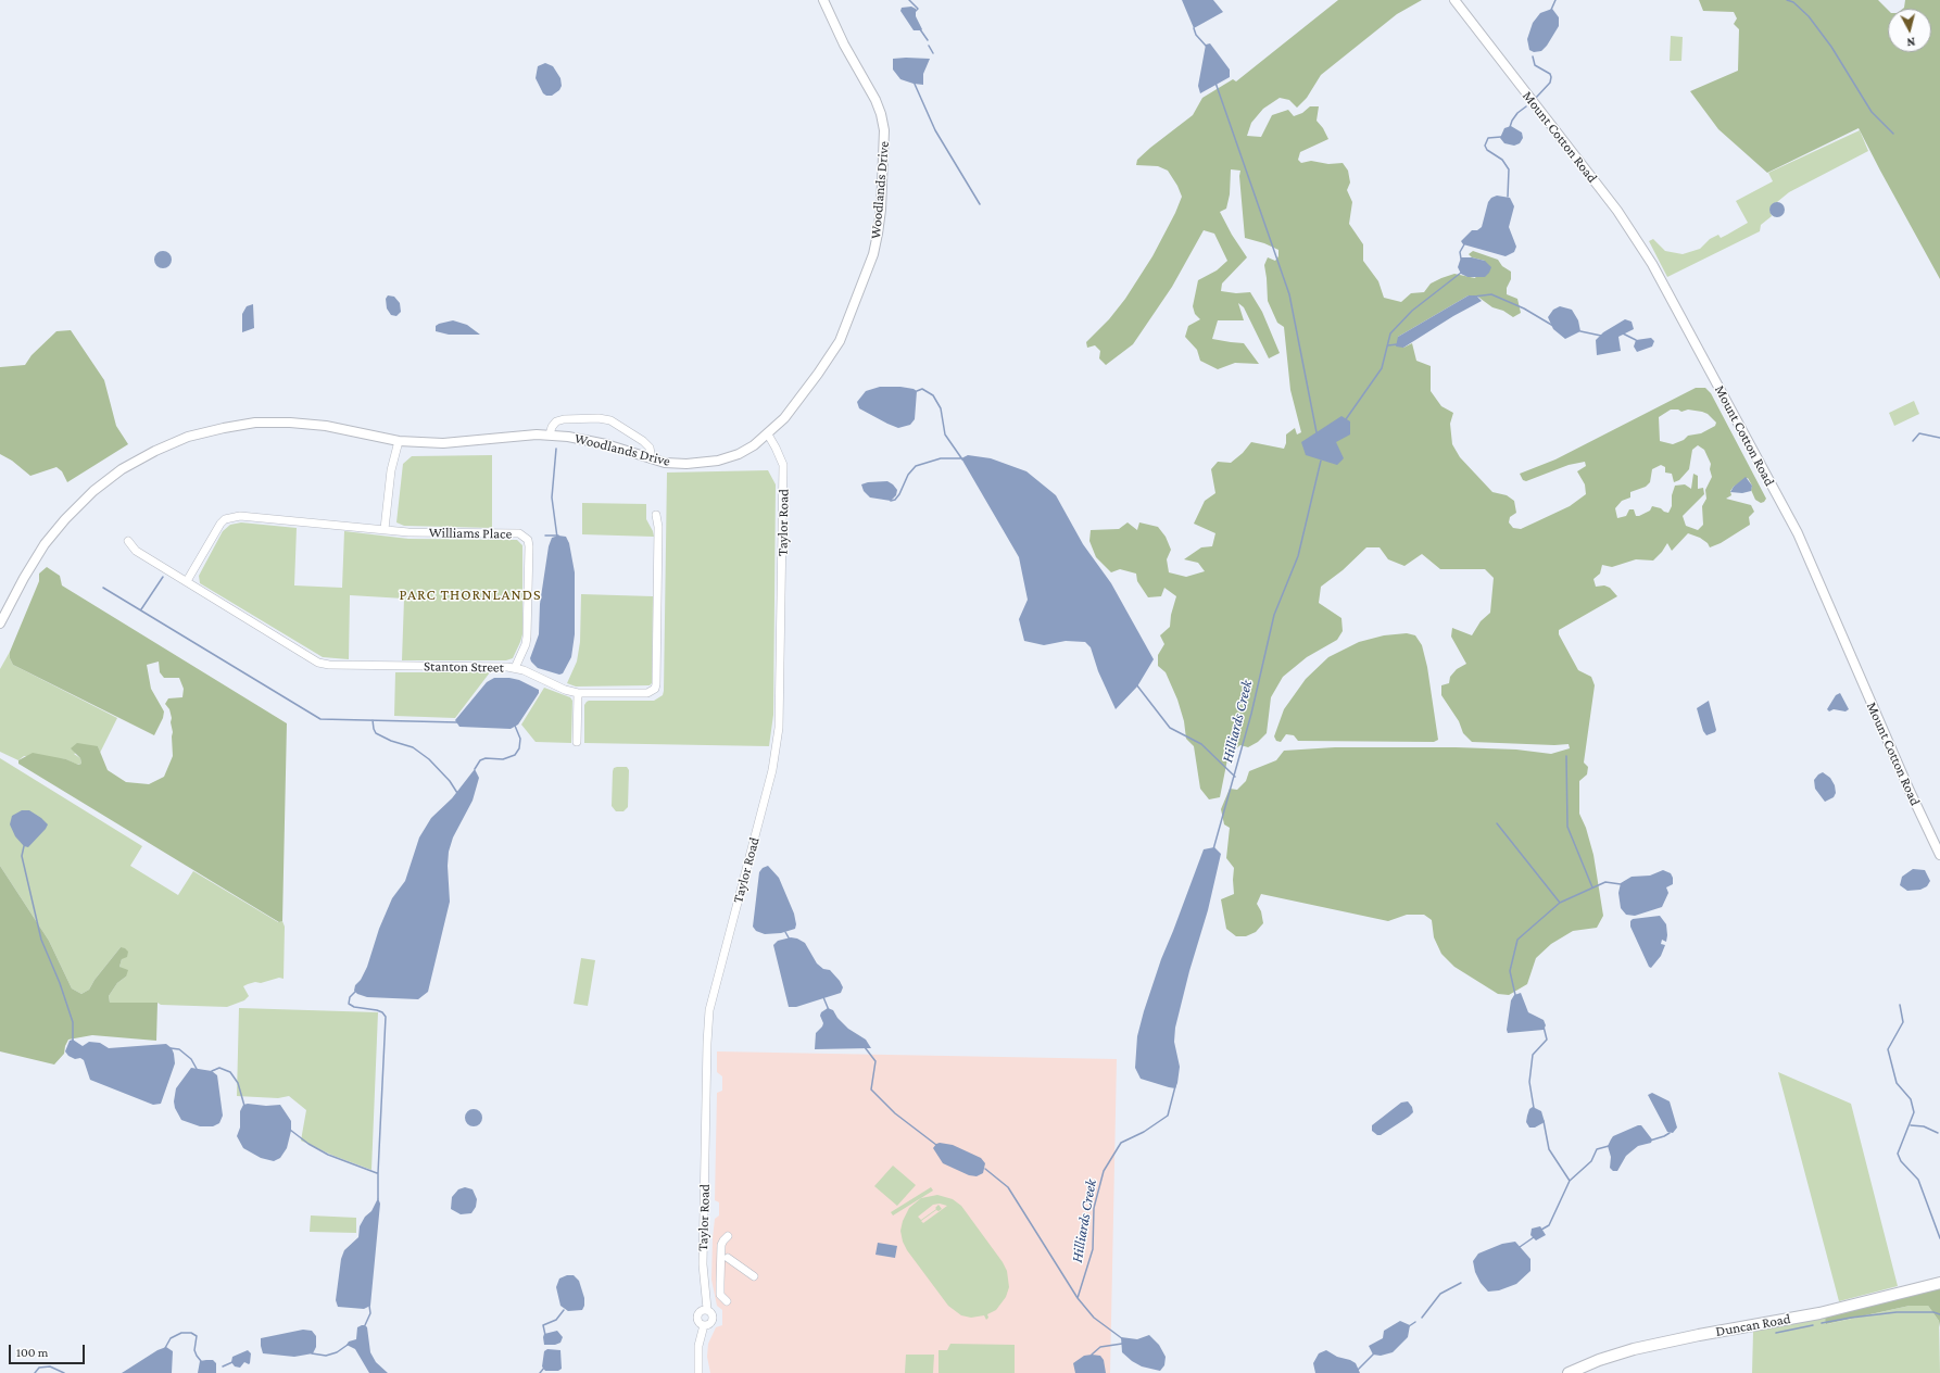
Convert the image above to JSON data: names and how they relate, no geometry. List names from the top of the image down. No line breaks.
{"streets":{"highway":["Duncan Road"],"main road":["Mount Cotton Road","Woodlands Drive"],"street":["Taylor Road","Williams Place","Stanton Street"]},"crossings":[["Woodlands Drive","Taylor Road"],["Williams Place","Stanton Street"]],"districts":["PARC THORNLANDS"],"water":["Hilliards Creek"],"scale_bar":"100 m","north":"bottom"}
